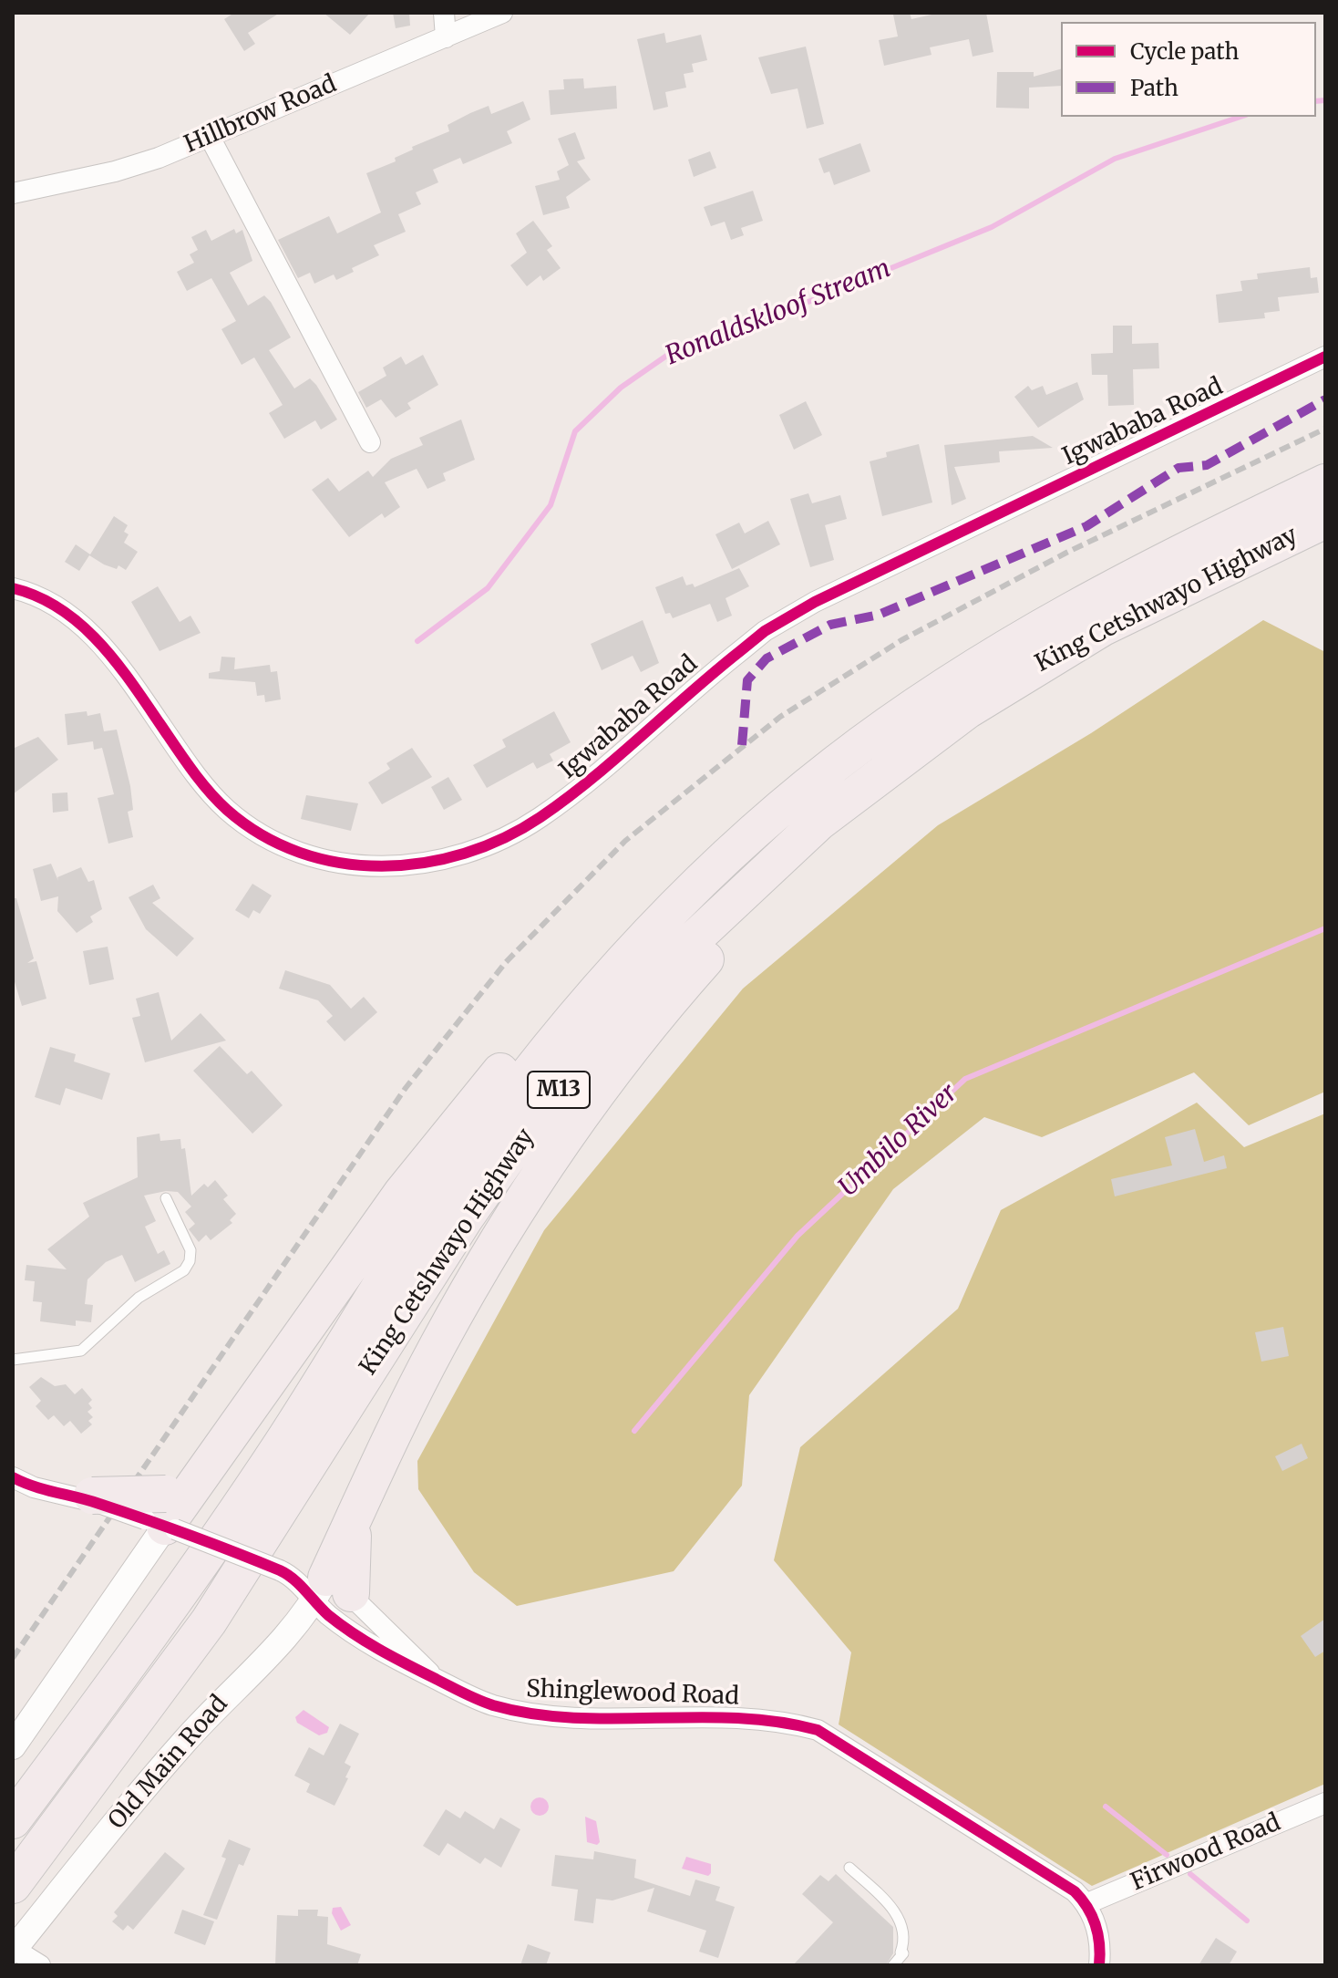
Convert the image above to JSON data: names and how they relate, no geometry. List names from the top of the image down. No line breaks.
{"streets":{"highway":["King Cetshwayo Highway","M13"],"street":["Hillbrow Road","Igwababa Road","Shinglewood Road","Old Main Road","Firwood Road"]},"crossings":[["Shinglewood Road","Old Main Road"],["Shinglewood Road","Firwood Road"]],"water":["Ronaldskloof Stream","Umbilo River"],"legend":["Cycle path","Path"]}
